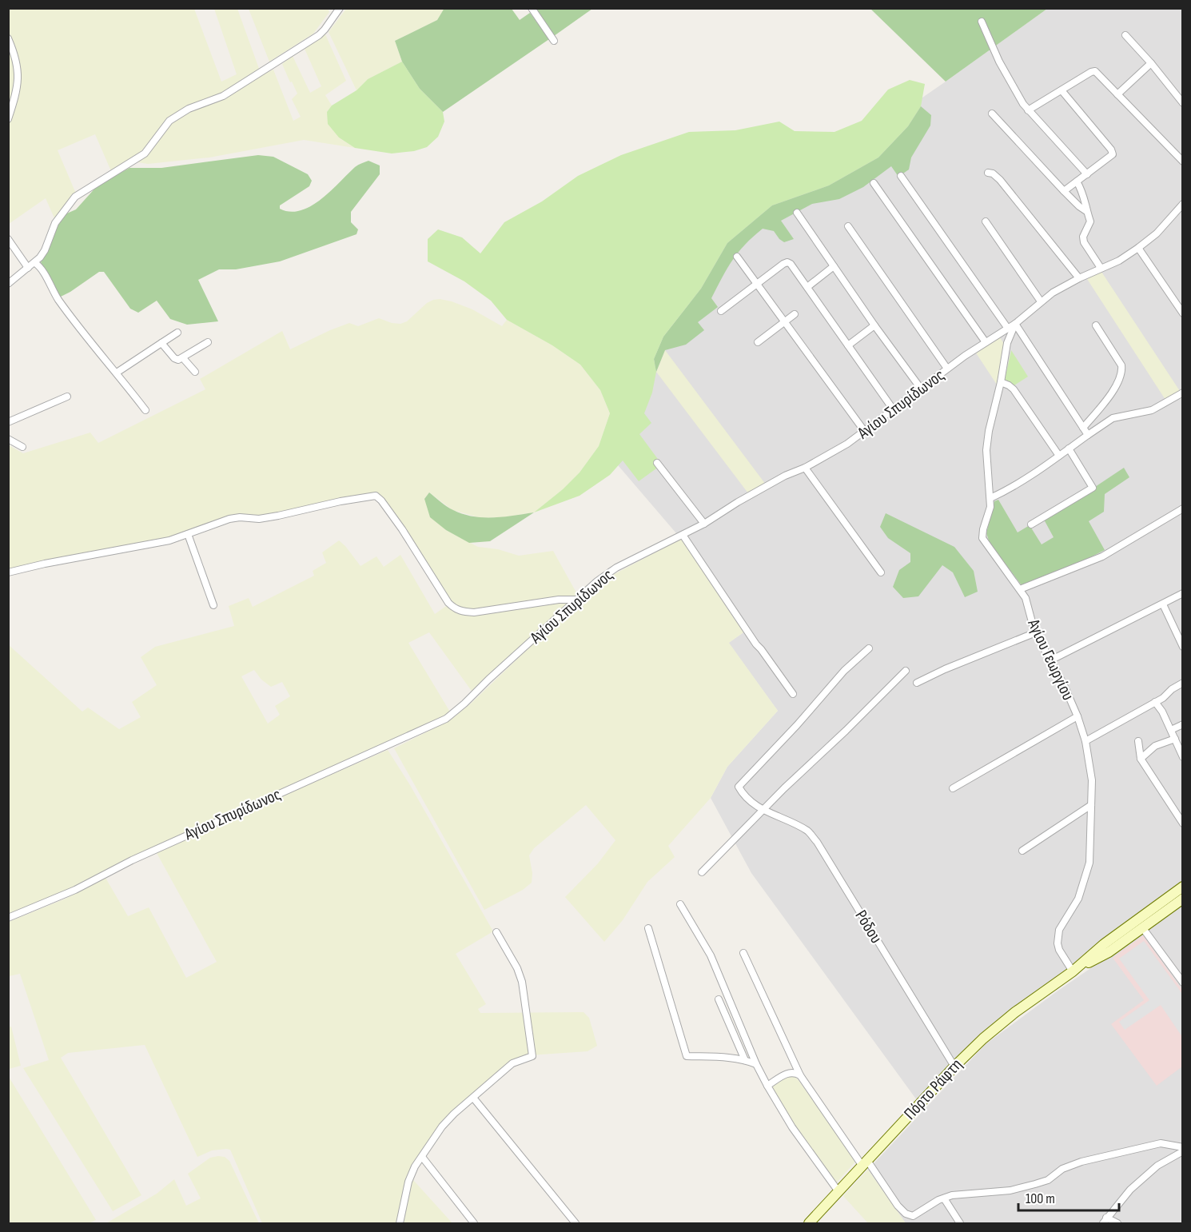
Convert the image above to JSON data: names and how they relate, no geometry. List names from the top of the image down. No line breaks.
{"streets":{"main road":["Πόρτο Ράφτη"],"street":["Αγίου Σπυρίδωνος","Αγίου Γεωργίου","Ρόδου"]},"crossings":[["Αγίου Σπυρίδωνος","Αγίου Γεωργίου"],["Αγίου Γεωργίου","Πόρτο Ράφτη"],["Ρόδου","Πόρτο Ράφτη"]],"scale_bar":"100 m"}
